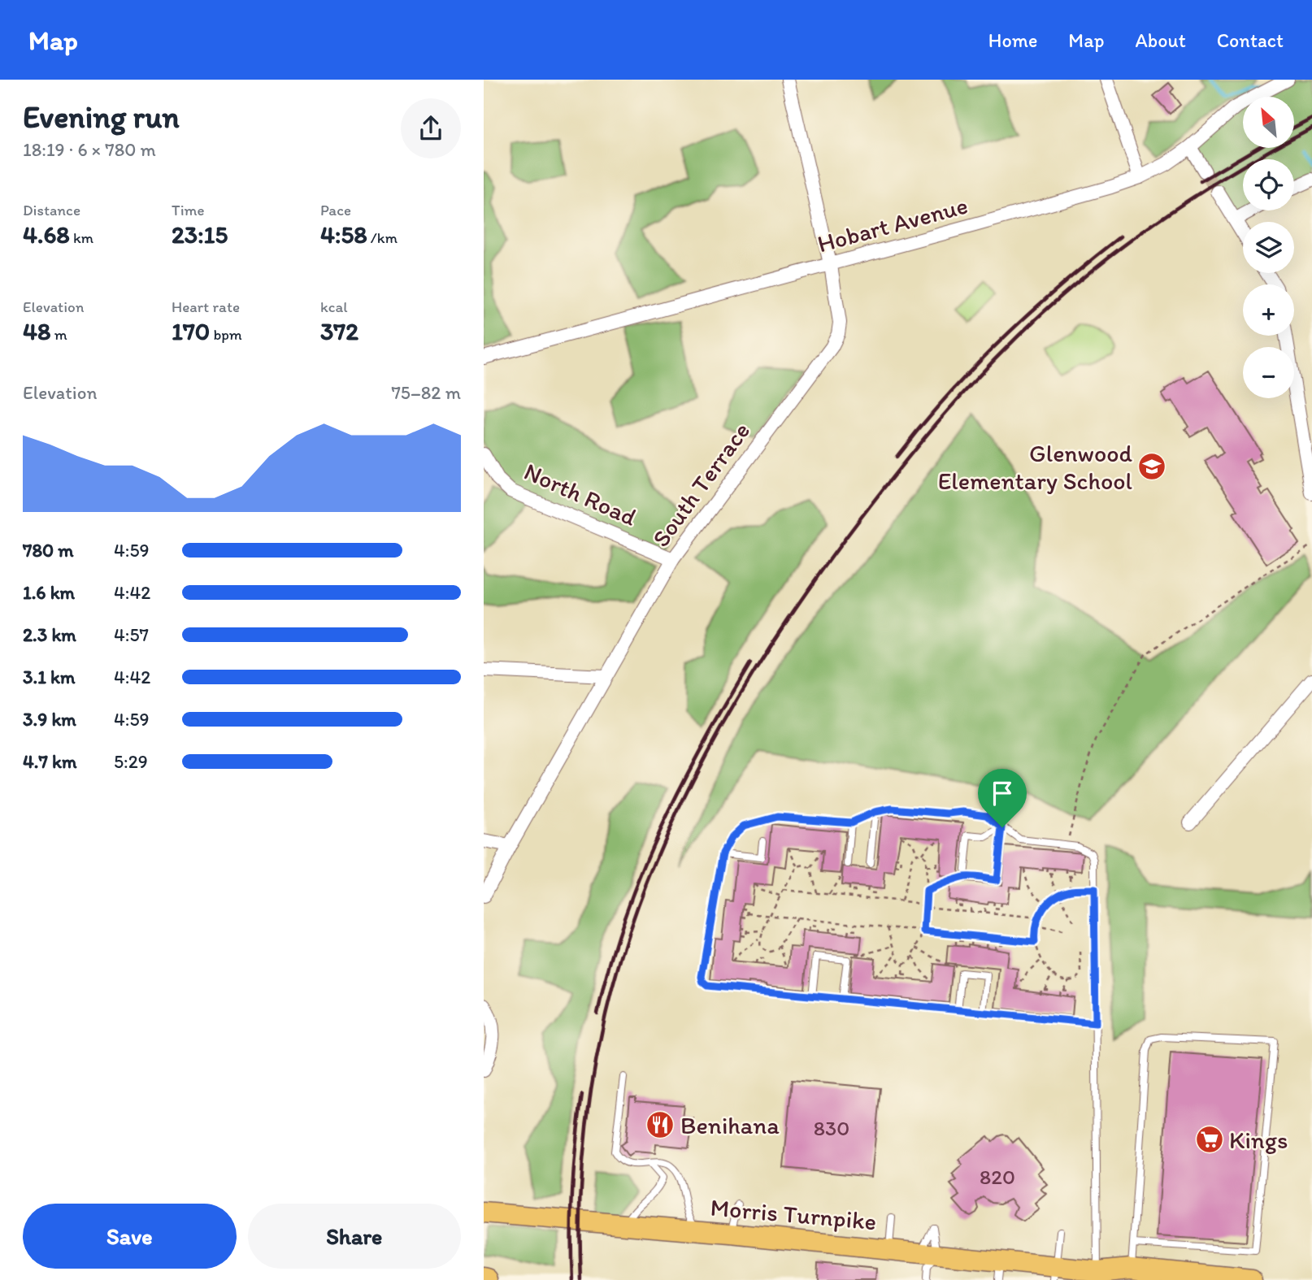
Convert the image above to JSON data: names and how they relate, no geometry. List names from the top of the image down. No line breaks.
{"streets":{"main road":["Morris Turnpike"],"street":["Hobart Avenue","South Terrace","North Road"]},"crossings":[["Hobart Avenue","South Terrace"],["South Terrace","North Road"]],"places":{"school or university":["Glenwood Elementary School"],"restaurant":["Benihana"],"supermarket":["Kings"]},"house_numbers":["830","820"],"north":"top left","page":{"header":"Map","nav":["Home","Map","About","Contact"],"heading":["Evening run","18:19 · 6 × 780 m"],"map_buttons":["+","−"],"stats":[["Distance","4.68 km"],["Time","23:15"],["Pace","4:58 /km"],["Elevation","48 m"],["Heart rate","170 bpm"],["kcal","372"]],"chart":["Elevation","75–82 m"],"list":[{"name":"780 m","note":"4:59"},{"name":"1.6 km","note":"4:42"},{"name":"2.3 km","note":"4:57"},{"name":"3.1 km","note":"4:42"},{"name":"3.9 km","note":"4:59"},{"name":"4.7 km","note":"5:29"}],"buttons":["Save","Share"]}}
